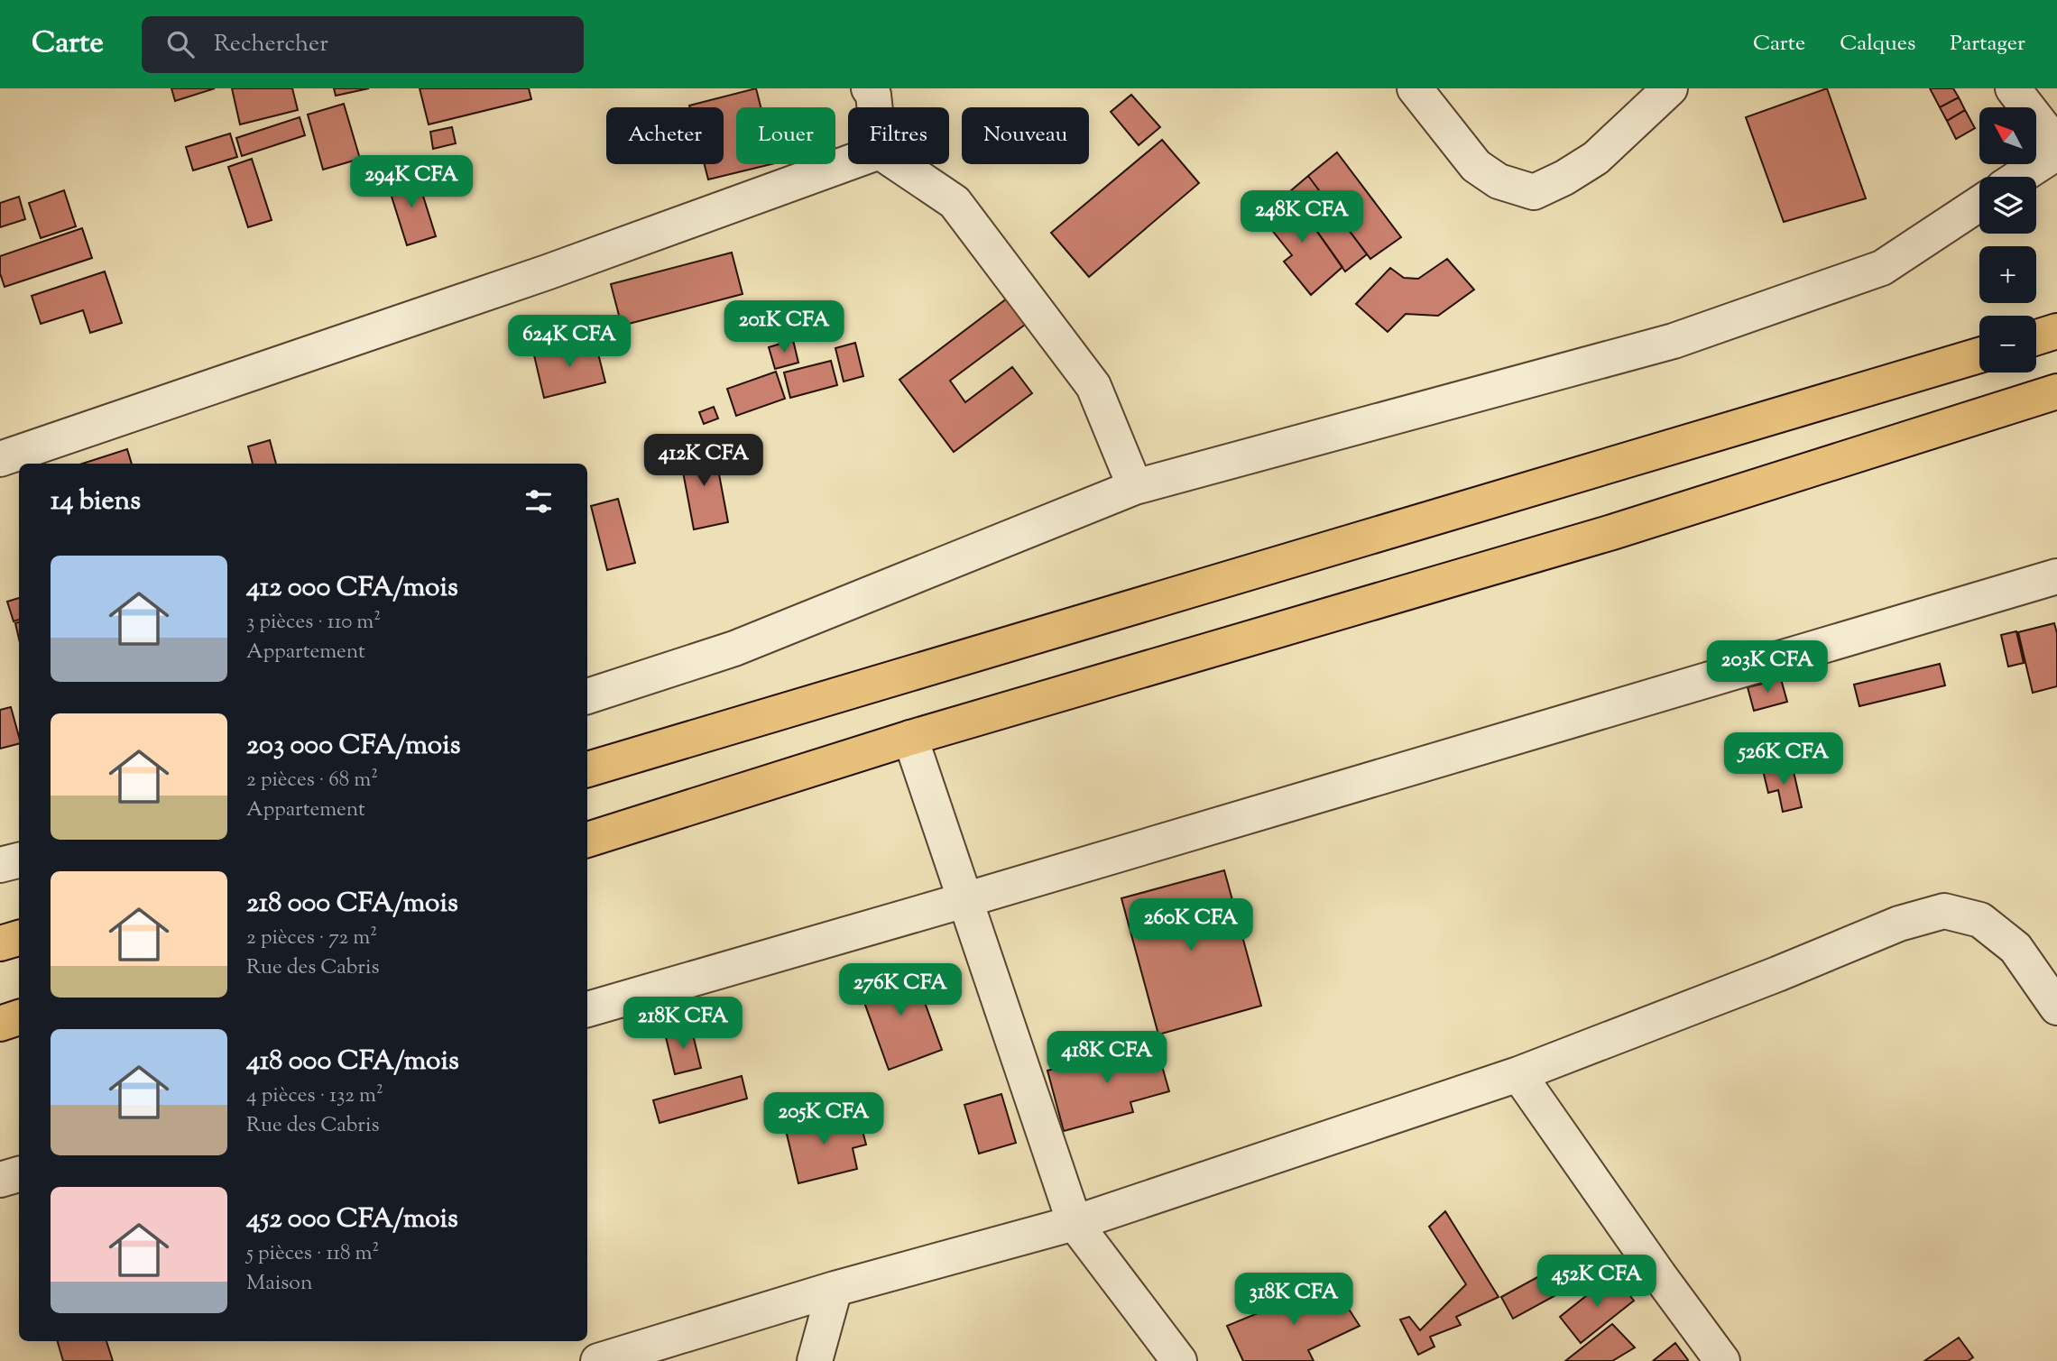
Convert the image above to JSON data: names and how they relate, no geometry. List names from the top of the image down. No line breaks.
{"north":"top left","page":{"header":"Carte","search":"Rechercher","nav":["Carte","Calques","Partager"],"map_buttons":["+","−"],"chip":["Acheter","Louer","Filtres","Nouveau"],"price":["294K CFA","248K CFA","201K CFA","624K CFA","412K CFA","203K CFA","526K CFA","260K CFA","276K CFA","218K CFA","418K CFA","205K CFA","452K CFA","318K CFA"],"heading":"14 biens","list":[{"name":"412 000 CFA/mois","note":"3 pièces · 110 m² · Appartement"},{"name":"203 000 CFA/mois","note":"2 pièces · 68 m² · Appartement"},{"name":"218 000 CFA/mois","note":"2 pièces · 72 m² · Rue des Cabris"},{"name":"418 000 CFA/mois","note":"4 pièces · 132 m² · Rue des Cabris"},{"name":"452 000 CFA/mois","note":"5 pièces · 118 m² · Maison"}]}}
